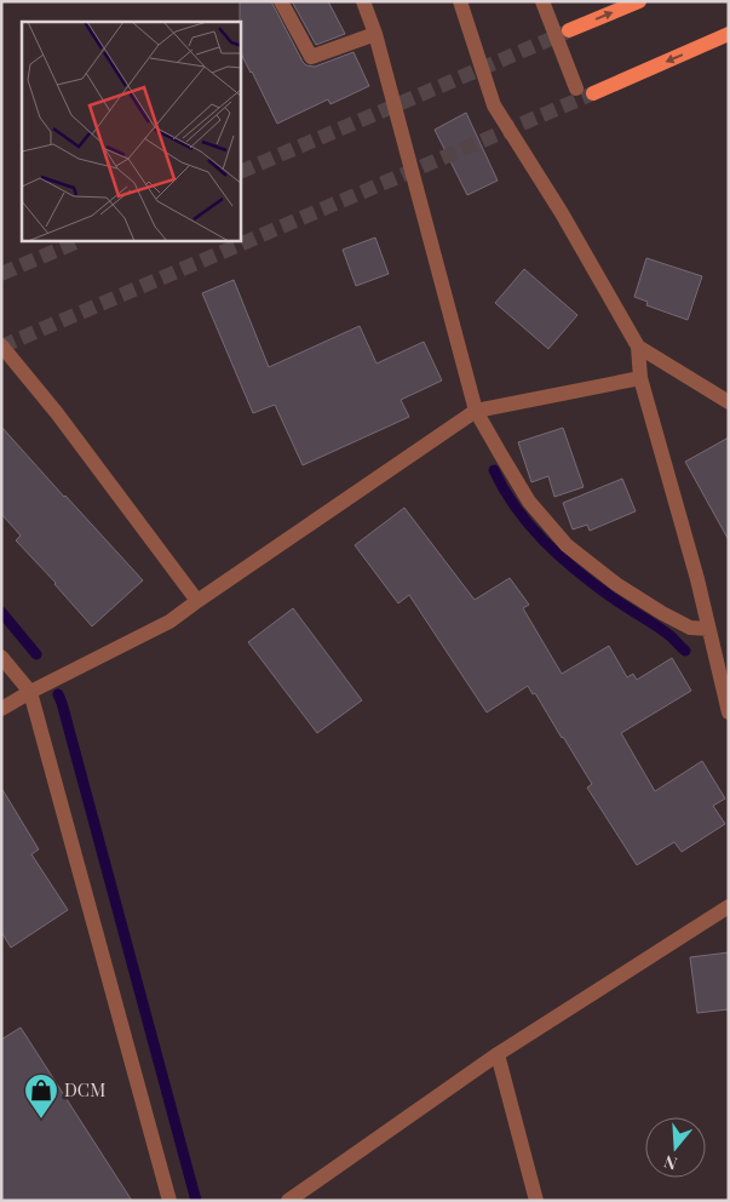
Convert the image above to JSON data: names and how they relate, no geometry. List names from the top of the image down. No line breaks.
{"places":{"shop":["DCM"]},"north":"bottom"}
